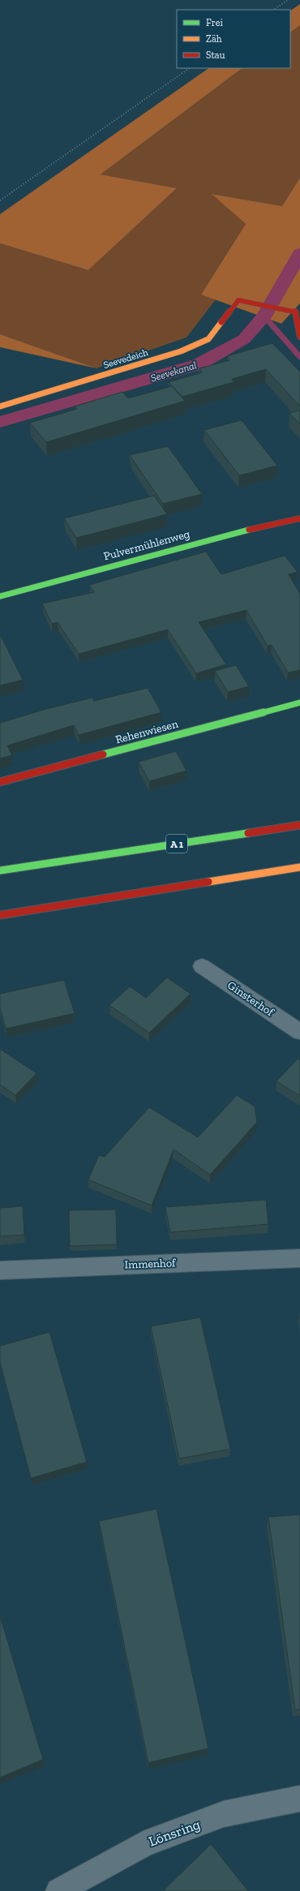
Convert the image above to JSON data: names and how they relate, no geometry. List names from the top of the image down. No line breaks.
{"streets":{"main road":["Seevedeich","Pulvermühlenweg","Rehenwiesen","A 1"],"street":["Ginsterhof","Immenhof","Lönsring"]},"water":["Seevekanal"],"legend":["Frei","Zäh","Stau"]}
